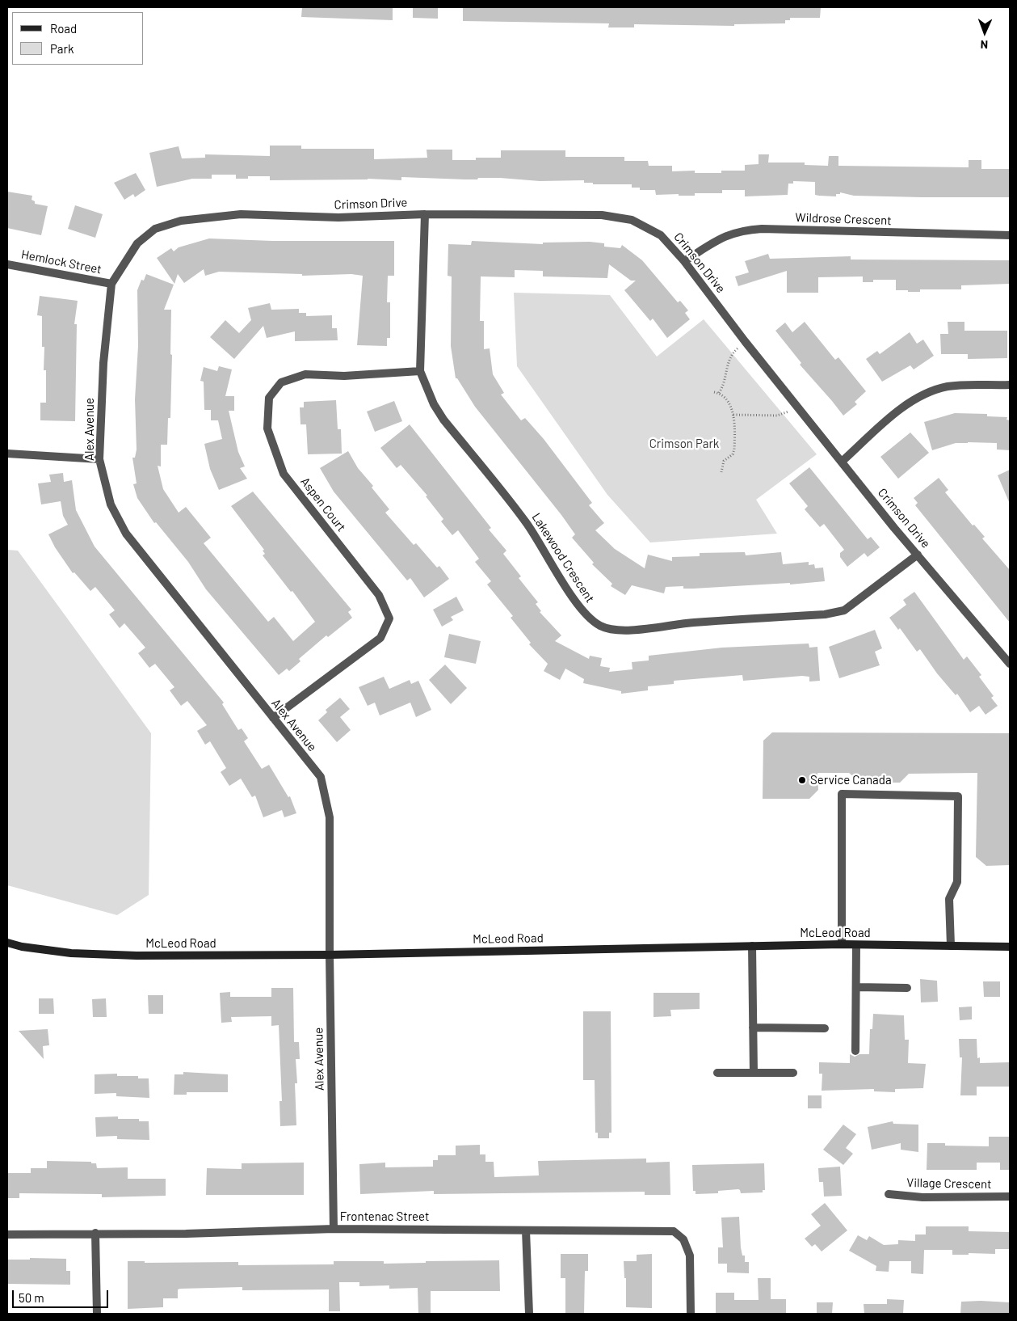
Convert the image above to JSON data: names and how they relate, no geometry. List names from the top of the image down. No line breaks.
{"streets":{"main road":["McLeod Road"],"street":["Crimson Drive","Wildrose Crescent","Hemlock Street","Alex Avenue","Aspen Court","Lakewood Crescent","Village Crescent","Frontenac Street"]},"crossings":[["Crimson Drive","Wildrose Crescent"],["Crimson Drive","Hemlock Street"],["Crimson Drive","Alex Avenue"],["Crimson Drive","Lakewood Crescent"],["Hemlock Street","Alex Avenue"],["Alex Avenue","Aspen Court"],["Alex Avenue","McLeod Road"],["Alex Avenue","Frontenac Street"],["Aspen Court","Lakewood Crescent"]],"parks":["Crimson Park"],"places":["Service Canada"],"legend":["Road","Park"],"scale_bar":"50 m","north":"bottom"}
